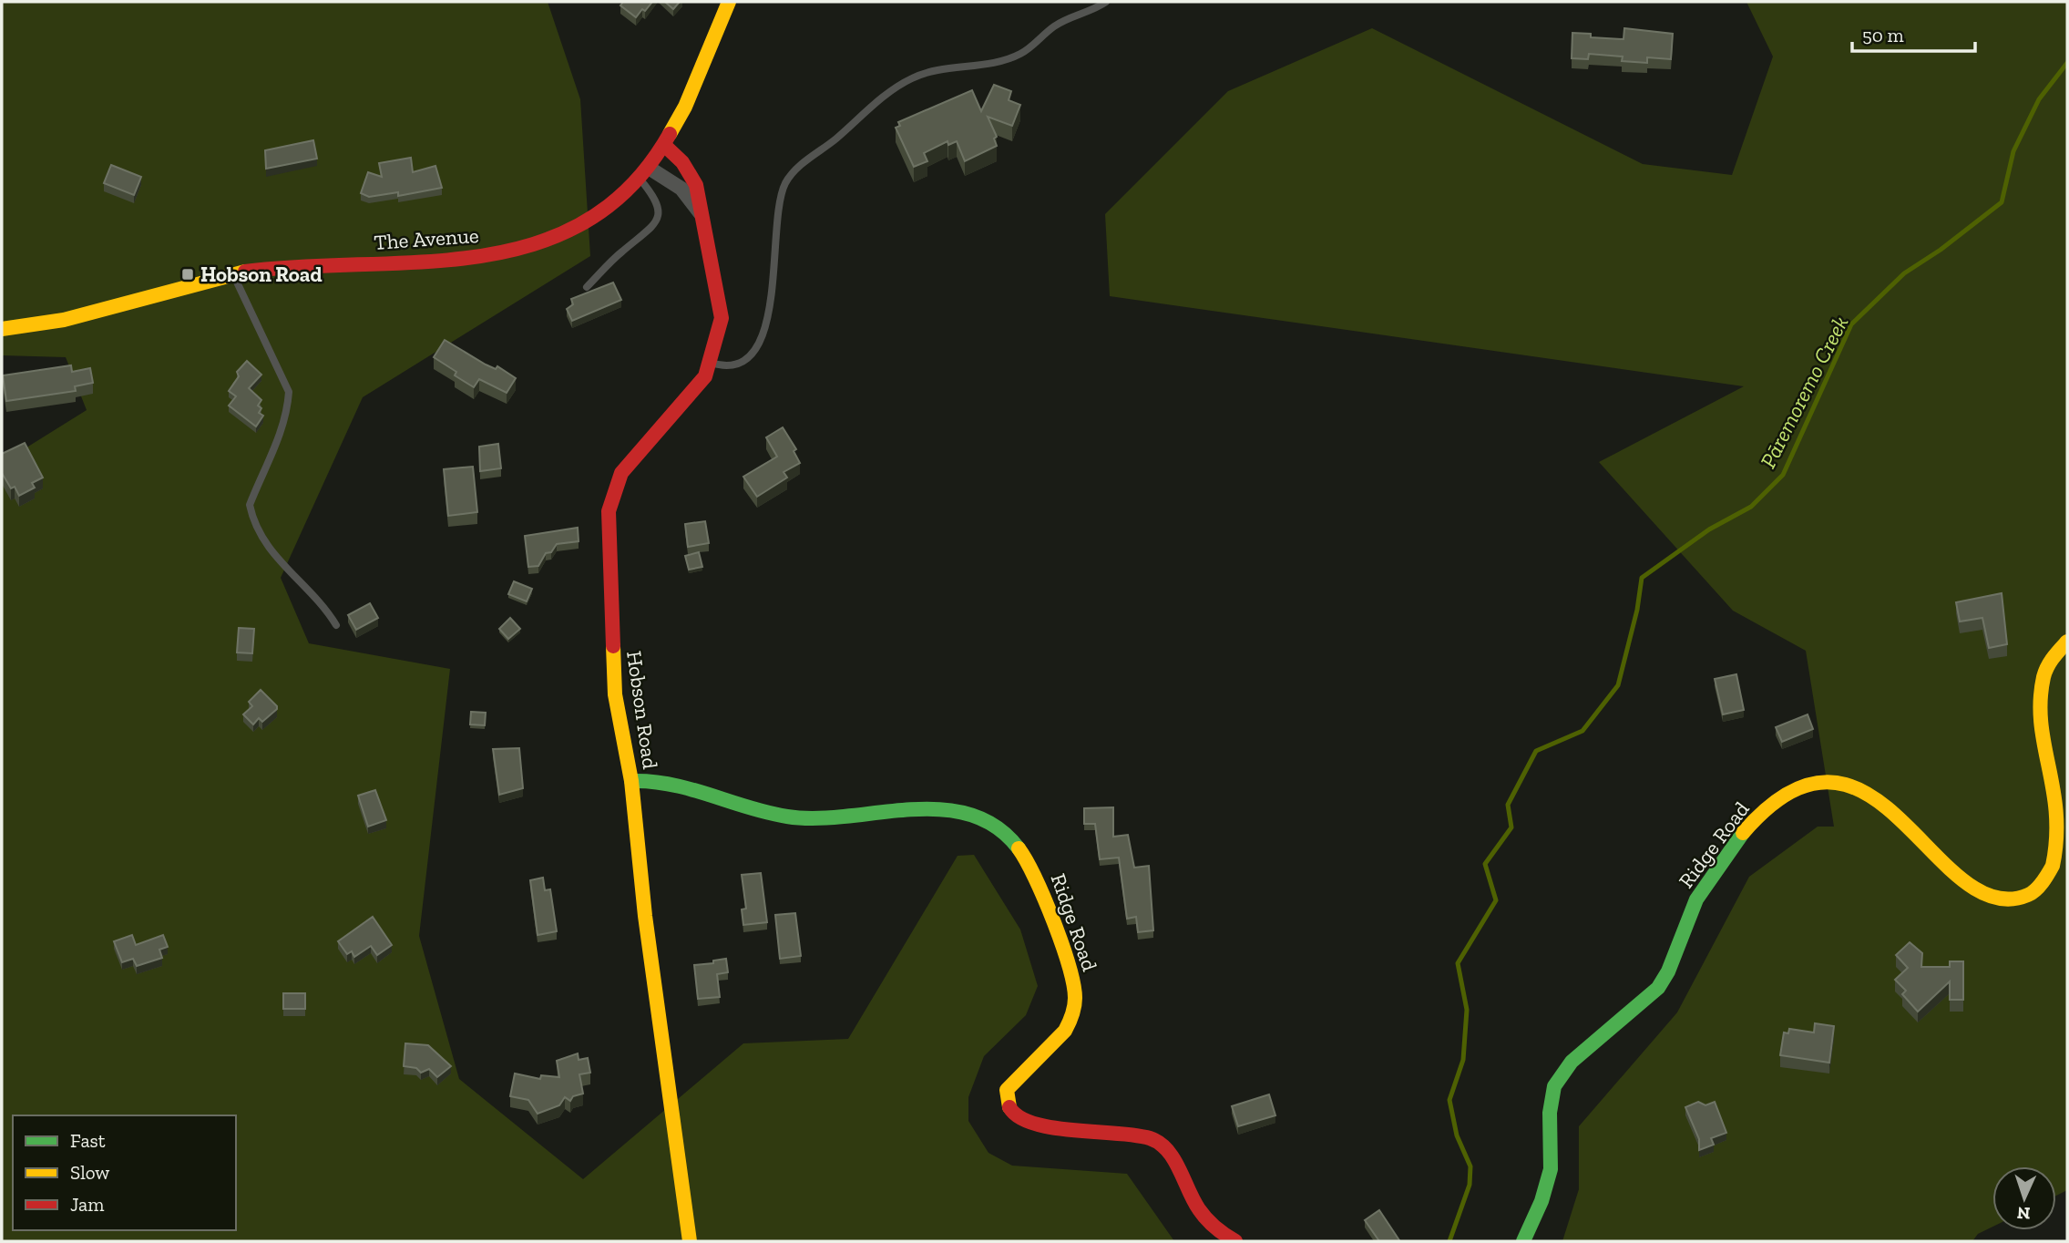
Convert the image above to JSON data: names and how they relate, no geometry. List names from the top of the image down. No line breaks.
{"streets":{"street":["The Avenue","Hobson Road","Ridge Road"]},"crossings":[["The Avenue","Hobson Road"],["Hobson Road","Ridge Road"]],"water":["Pāremoremo Creek"],"places":{"transit":["Hobson Road"]},"legend":["Fast","Slow","Jam"],"scale_bar":"50 m","north":"bottom"}
